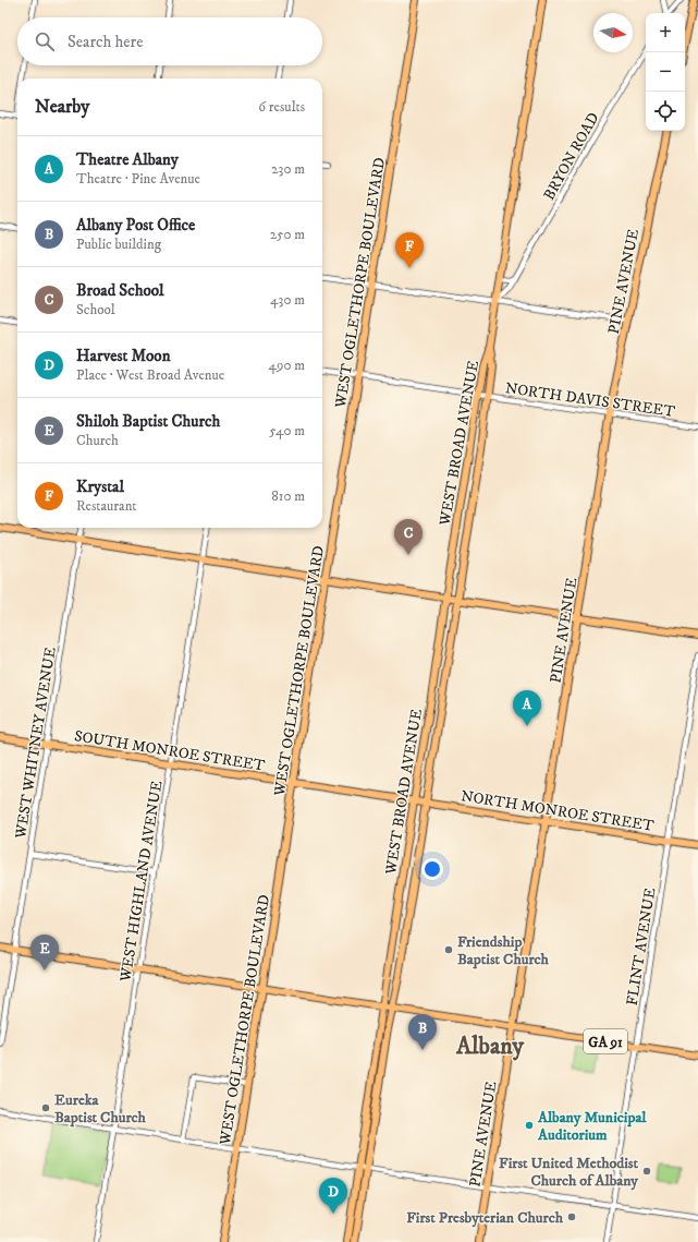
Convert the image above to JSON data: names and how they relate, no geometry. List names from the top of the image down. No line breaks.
{"streets":{"main road":["PINE AVENUE","WEST OGLETHORPE BOULEVARD","WEST BROAD AVENUE","SOUTH MONROE STREET","NORTH MONROE STREET","GA 91"],"street":["BRYON ROAD","NORTH DAVIS STREET","WEST WHITNEY AVENUE","WEST HIGHLAND AVENUE","FLINT AVENUE"]},"crossings":[["BRYON ROAD","WEST BROAD AVENUE"],["PINE AVENUE","NORTH DAVIS STREET"],["PINE AVENUE","NORTH MONROE STREET"],["PINE AVENUE","GA 91"],["WEST OGLETHORPE BOULEVARD","NORTH DAVIS STREET"],["WEST OGLETHORPE BOULEVARD","SOUTH MONROE STREET"],["WEST OGLETHORPE BOULEVARD","GA 91"],["NORTH DAVIS STREET","WEST BROAD AVENUE"],["WEST BROAD AVENUE","SOUTH MONROE STREET"],["WEST BROAD AVENUE","NORTH MONROE STREET"],["WEST BROAD AVENUE","GA 91"],["WEST WHITNEY AVENUE","SOUTH MONROE STREET"],["WEST WHITNEY AVENUE","GA 91"],["SOUTH MONROE STREET","NORTH MONROE STREET"],["SOUTH MONROE STREET","WEST HIGHLAND AVENUE"],["NORTH MONROE STREET","FLINT AVENUE"],["WEST HIGHLAND AVENUE","GA 91"],["FLINT AVENUE","GA 91"]],"districts":["Albany"],"places":["Friendship Baptist Church","Eureka Baptist Church","Albany Municipal Auditorium","First United Methodist Church of Albany","First Presbyterian Church"],"north":"right","page":{"map_buttons":["+","−"],"search":"Search here","heading":["Nearby","6 results"],"list":[{"mark":"A","name":"Theatre Albany","note":"Theatre · Pine Avenue","value":"230 m"},{"mark":"B","name":"Albany Post Office","note":"Public building","value":"250 m"},{"mark":"C","name":"Broad School","note":"School","value":"430 m"},{"mark":"D","name":"Harvest Moon","note":"Place · West Broad Avenue","value":"490 m"},{"mark":"E","name":"Shiloh Baptist Church","note":"Church","value":"540 m"},{"mark":"F","name":"Krystal","note":"Restaurant","value":"810 m"}],"pins":["F","C","A","E","B","D"]}}
